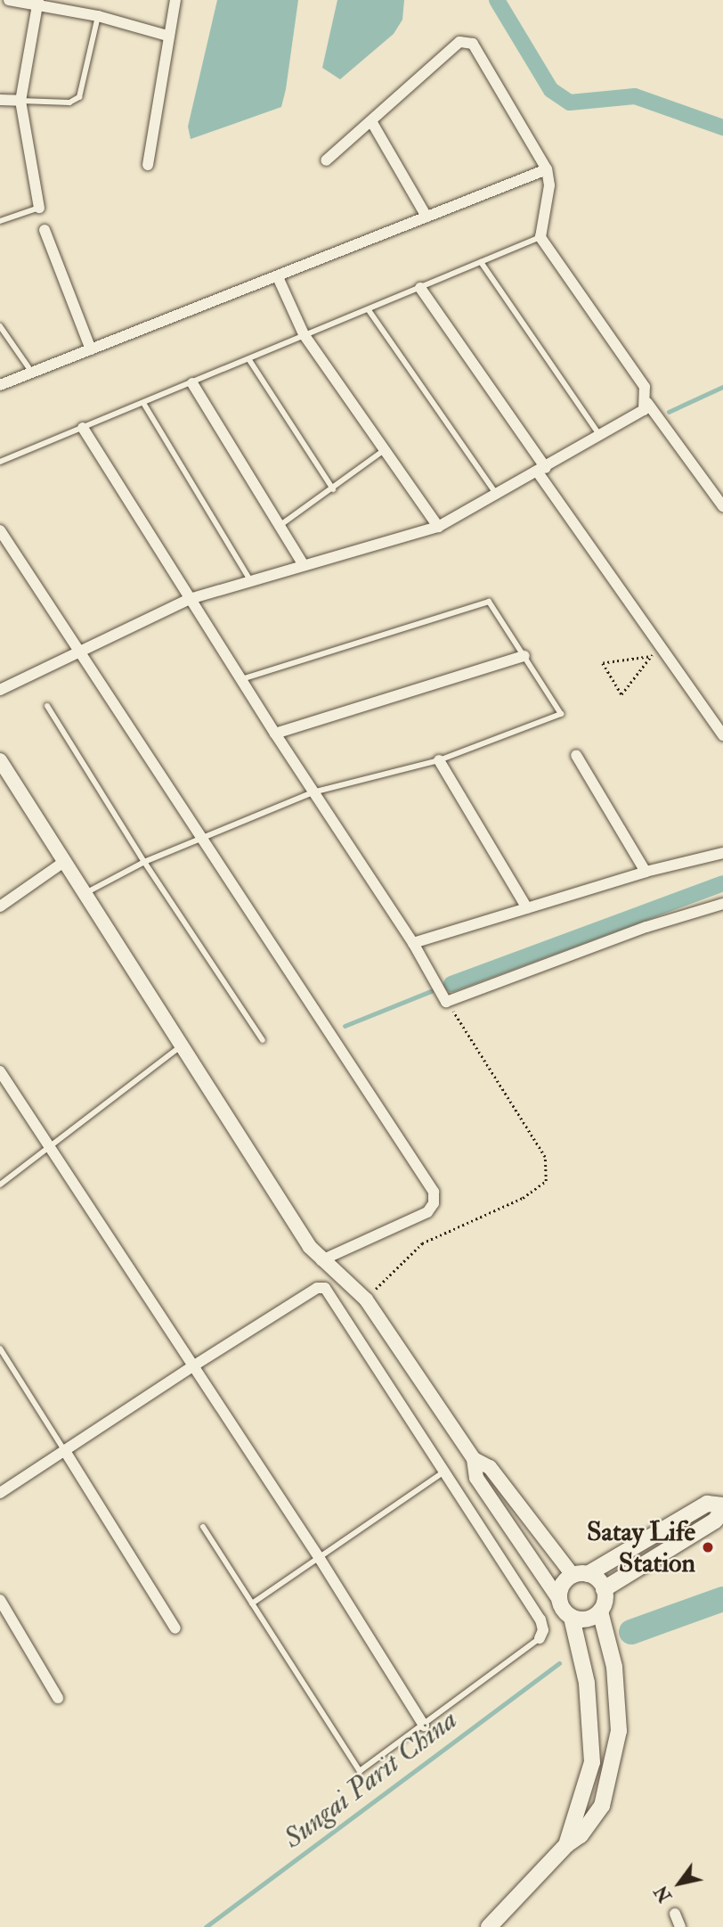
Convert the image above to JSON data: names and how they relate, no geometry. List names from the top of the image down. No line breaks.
{"water":["Sungai Parit China"],"places":["Satay Life Station"],"north":"bottom left"}
